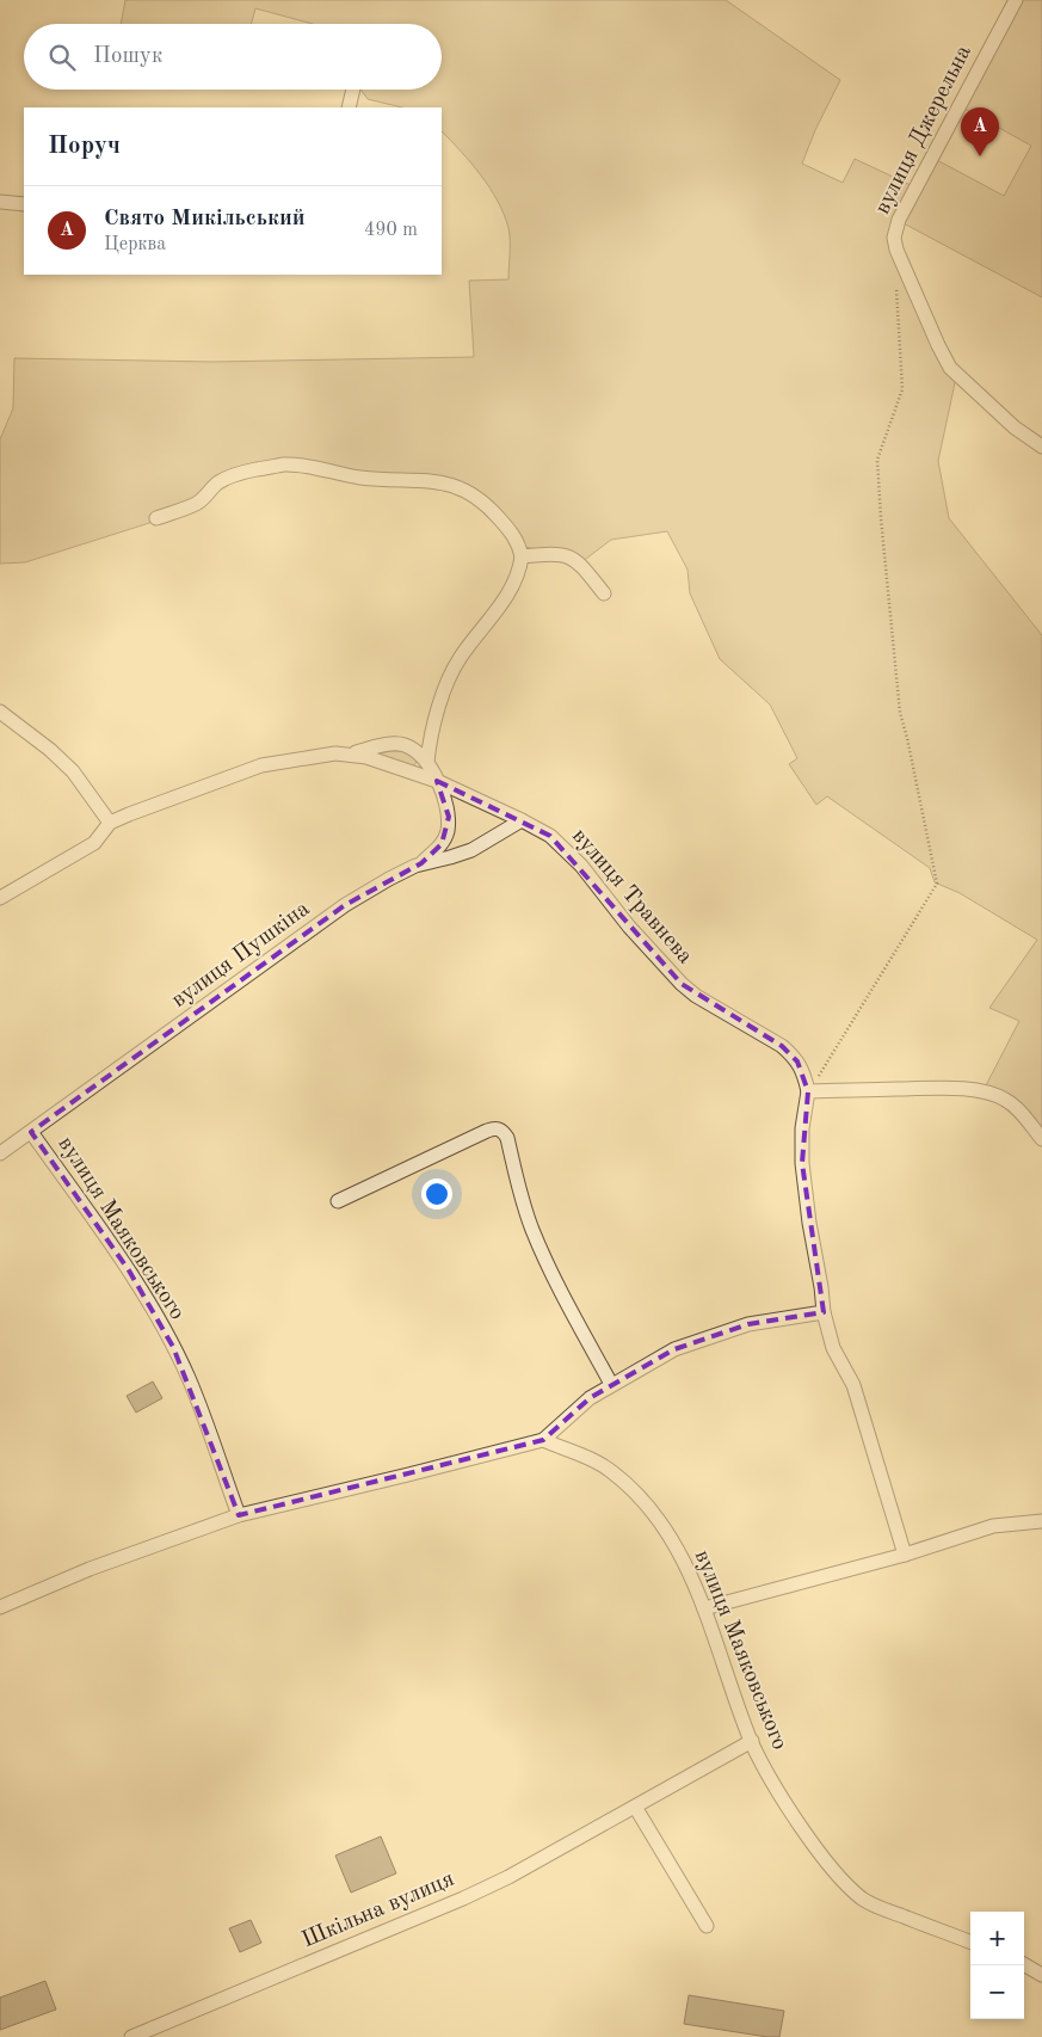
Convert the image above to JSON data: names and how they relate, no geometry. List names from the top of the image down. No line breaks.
{"streets":{"street":["вулиця Джерельна","вулиця Травнева","вулиця Пушкіна","вулиця Маяковського","Шкільна вулиця"]},"crossings":[["вулиця Травнева","вулиця Пушкіна"],["вулиця Пушкіна","вулиця Маяковського"],["вулиця Маяковського","Шкільна вулиця"]],"page":{"search":"Пошук","pins":"A","heading":"Поруч","list":[{"mark":"A","name":"Свято Микільський","note":"Церква","value":"490 m"}],"map_buttons":["+","−"]}}
